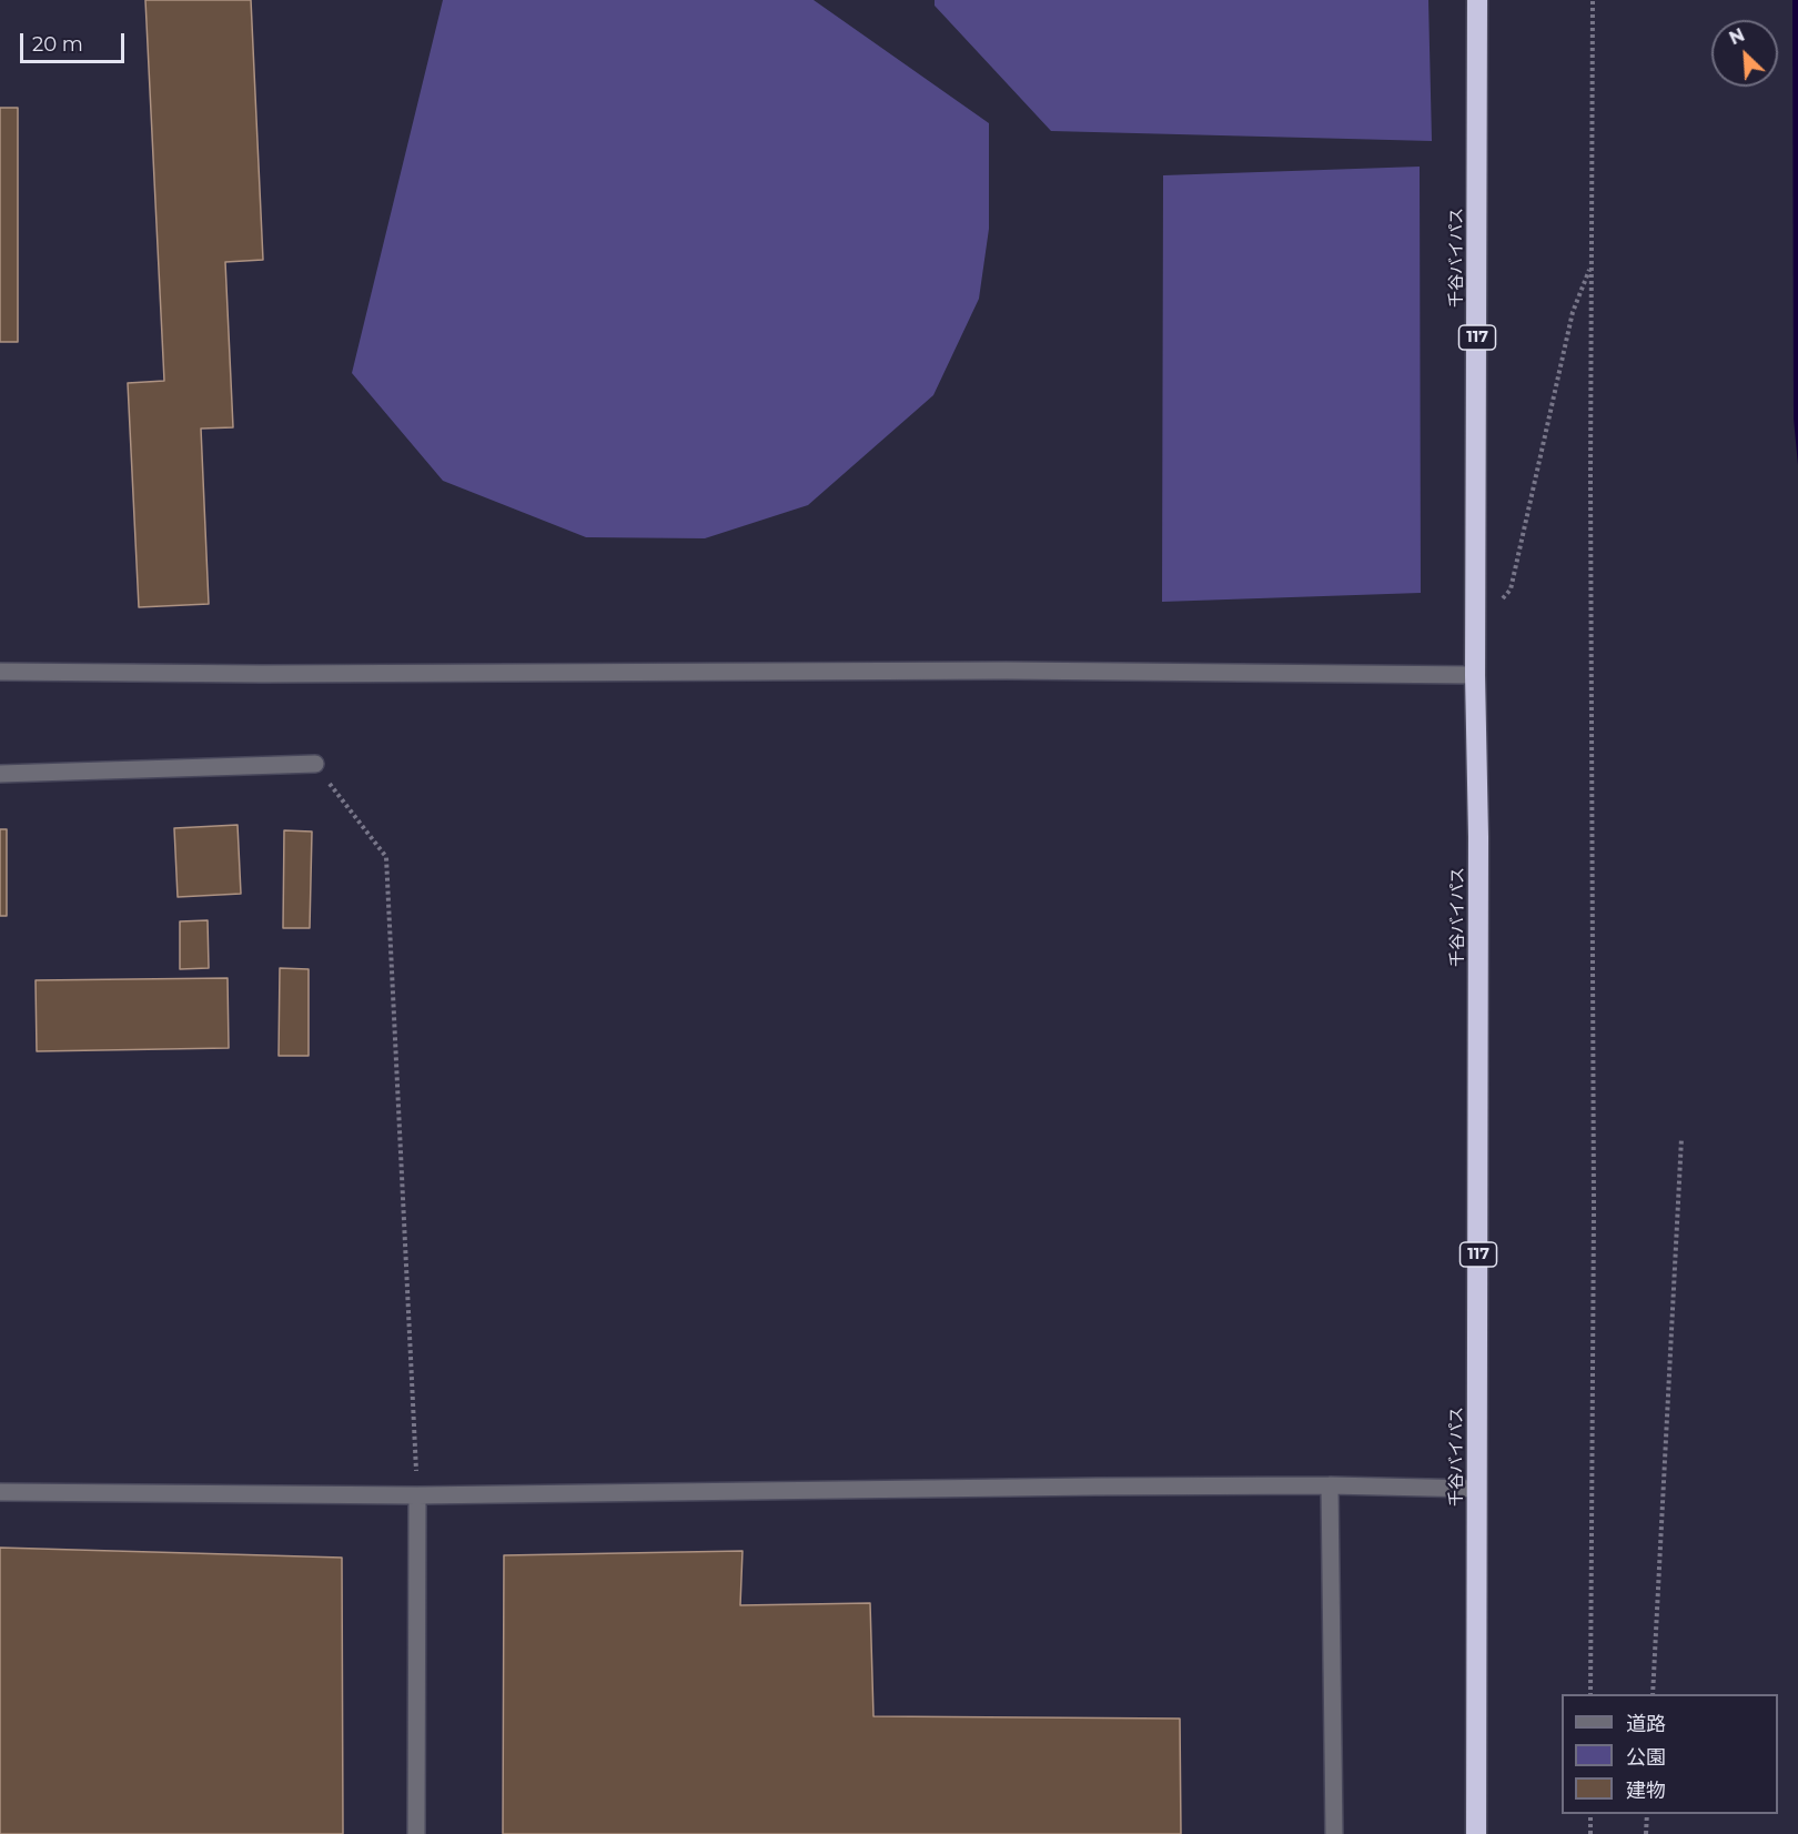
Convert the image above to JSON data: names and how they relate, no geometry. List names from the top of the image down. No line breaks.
{"streets":{"highway":["千谷バイパス","117"]},"legend":["道路","公園","建物"],"scale_bar":"20 m","north":"top left"}
